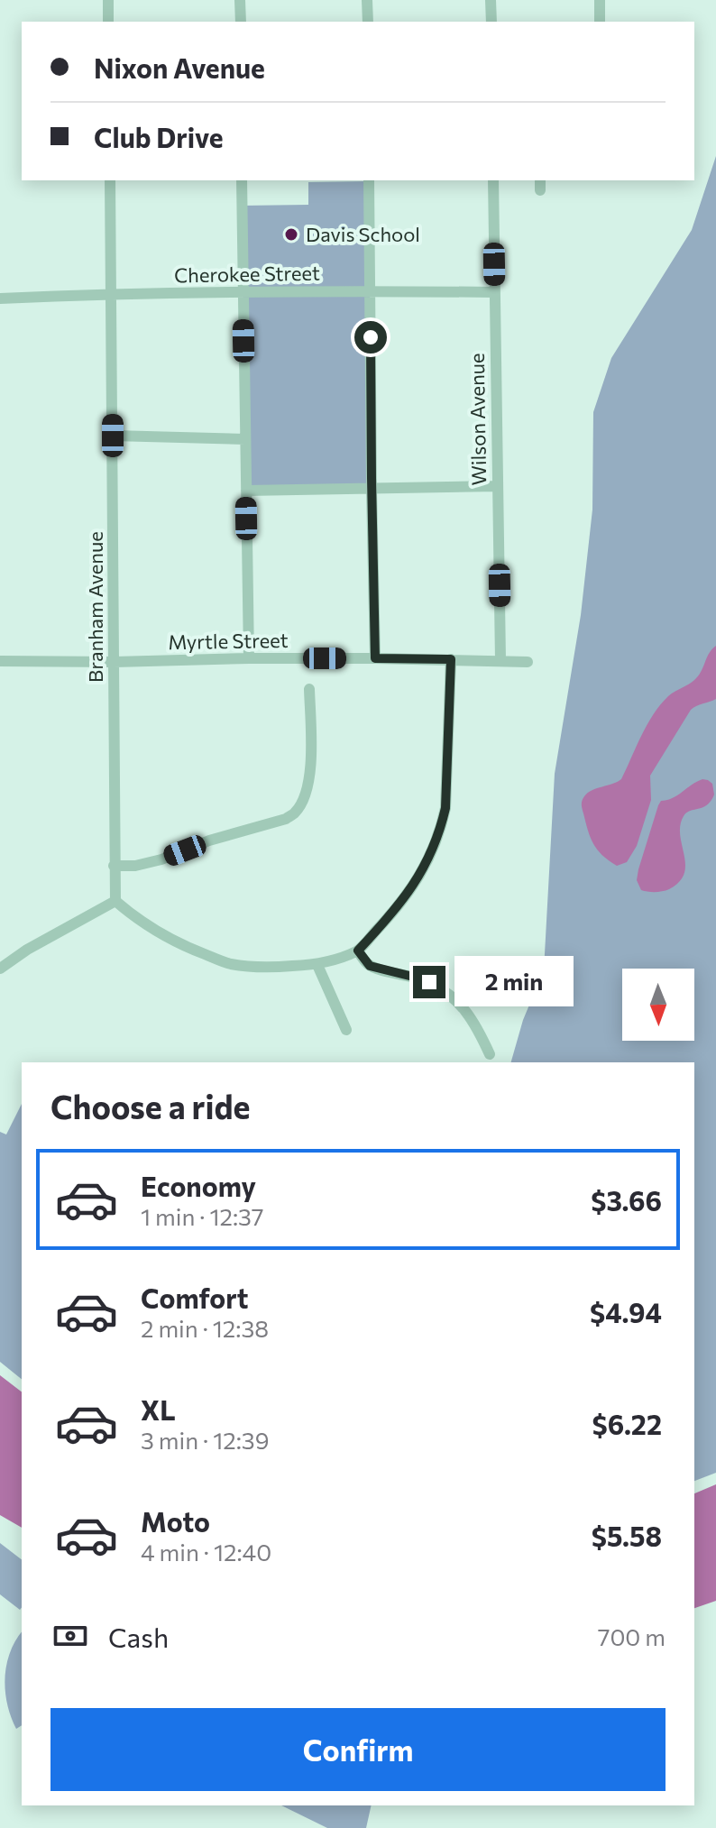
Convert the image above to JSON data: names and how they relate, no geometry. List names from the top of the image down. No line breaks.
{"streets":{"street":["Cherokee Street","Wilson Avenue","Branham Avenue","Myrtle Street"]},"crossings":[["Cherokee Street","Wilson Avenue"],["Cherokee Street","Branham Avenue"],["Wilson Avenue","Myrtle Street"],["Branham Avenue","Myrtle Street"]],"places":["Davis School"],"north":"bottom","page":{"banner":["Nixon Avenue","Club Drive"],"bubble":"2 min","heading":"Choose a ride","list":[{"name":"Economy","note":"1 min · 12:37","value":"$3.66"},{"name":"Comfort","note":"2 min · 12:38","value":"$4.94"},{"name":"XL","note":"3 min · 12:39","value":"$6.22"},{"name":"Moto","note":"4 min · 12:40","value":"$5.58"}],"pay":["Cash","700 m"],"buttons":"Confirm"}}
